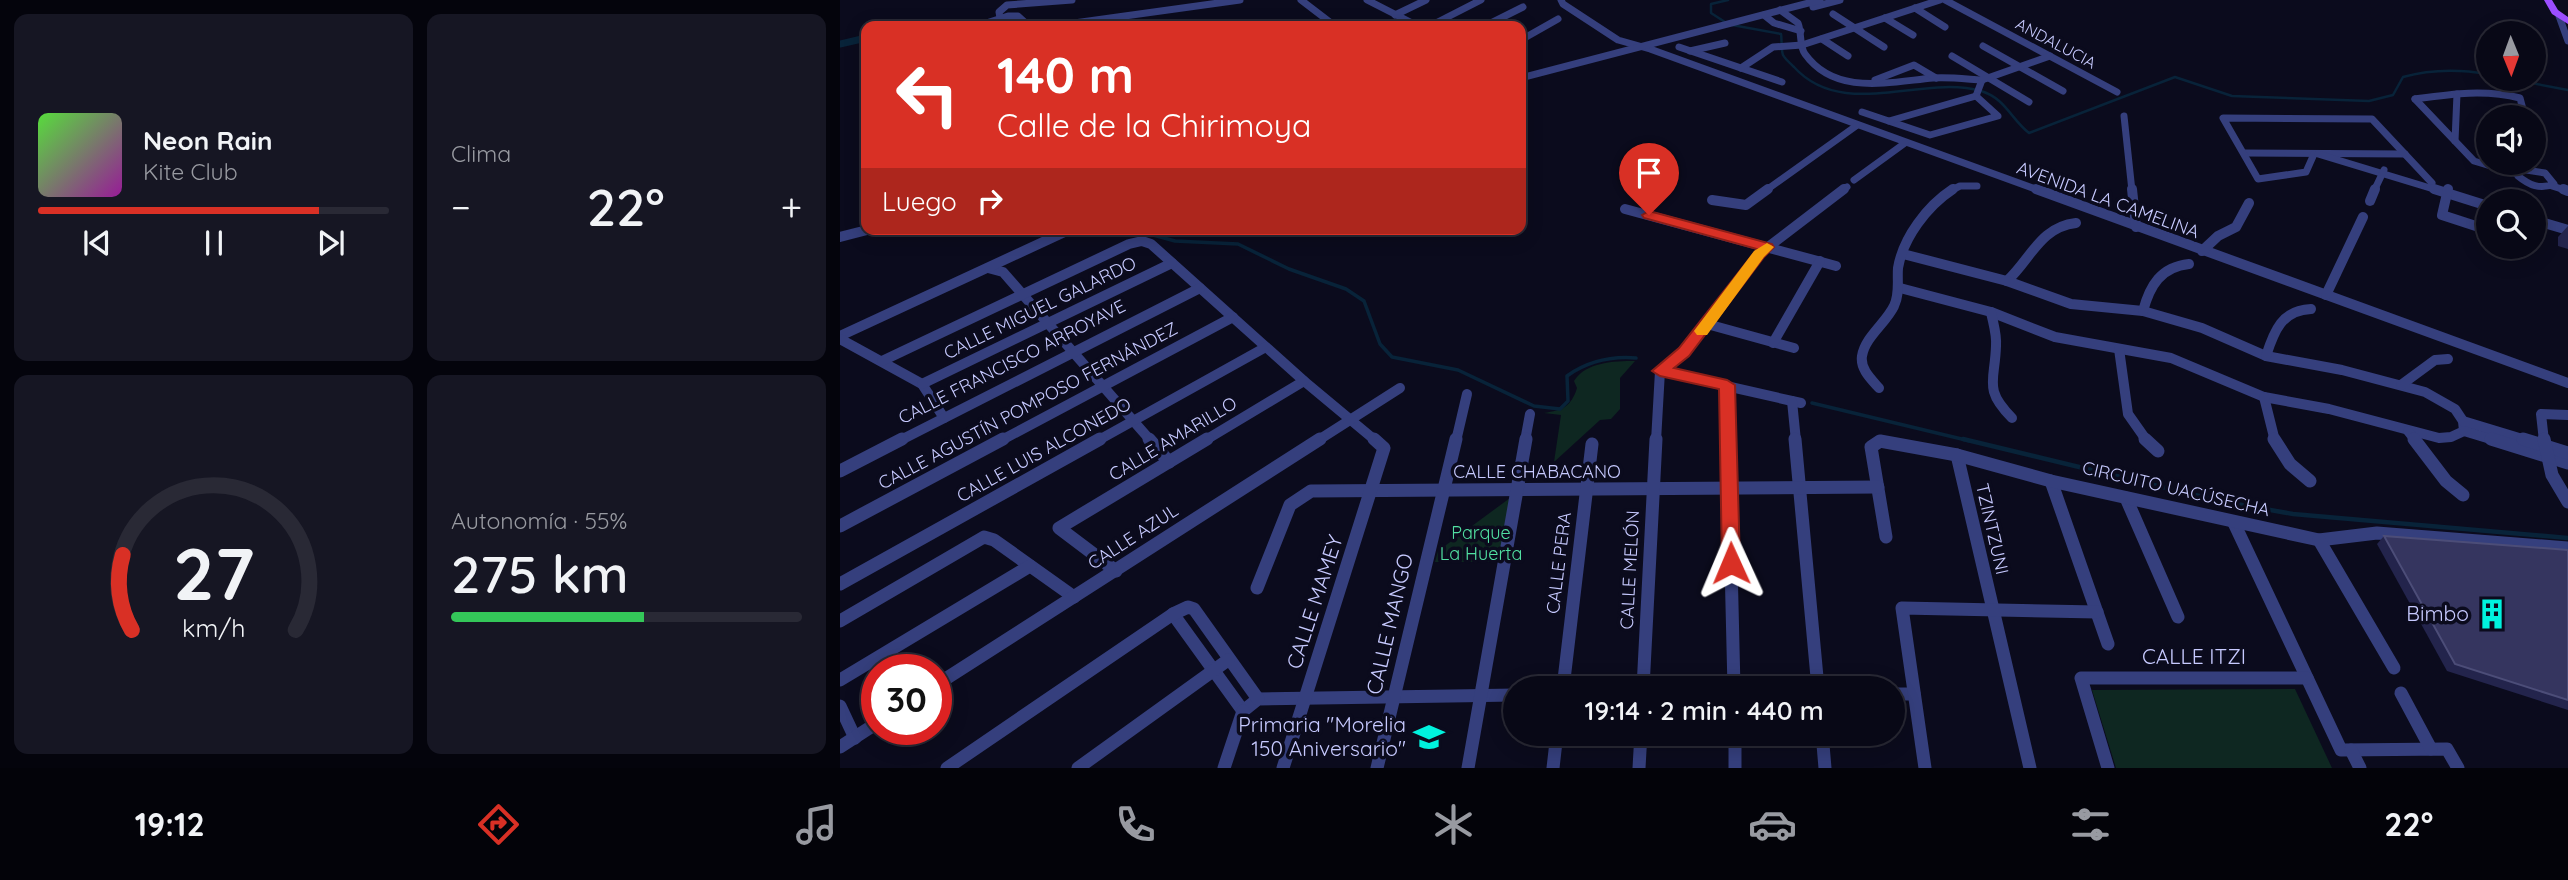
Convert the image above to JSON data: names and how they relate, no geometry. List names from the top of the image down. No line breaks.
{"streets":{"street":["ANDALUCIA","AVENIDA LA CAMELINA","CALLE MIGUEL GALARDO","CALLE FRANCISCO ARROYAVE","CALLE AGUSTÍN POMPOSO FERNÁNDEZ","CALLE AMARILLO","CALLE LUIS ALCONEDO","CALLE CHABACANO","CIRCUITO UACÚSECHA","TZINTZUNI","CALLE AZUL","CALLE PERA","CALLE MELÓN","CALLE MAMEY","CALLE MANGO","CALLE ITZI"]},"crossings":[["CALLE AMARILLO","CALLE AZUL"],["CALLE CHABACANO","CIRCUITO UACÚSECHA"],["CALLE CHABACANO","CALLE PERA"],["CALLE CHABACANO","CALLE MELÓN"],["CALLE CHABACANO","CALLE MAMEY"],["CALLE CHABACANO","CALLE MANGO"],["CIRCUITO UACÚSECHA","TZINTZUNI"],["CALLE AZUL","CALLE MAMEY"]],"parks":["Parque La Huerta"],"places":{"building":["Bimbo"],"school or university":["Primaria \"Morelia 150 Aniversario\""]},"north":"bottom","page":{"tile":["Clima",["Autonomía · 55%","275 km"]],"turn":["140 m","Calle de la Chirimoya"],"song":["Neon Rain","Kite Club"],"then":"Luego","heat":["−","22°","+"],"limit":"30","trip":"19:14 · 2 min · 440 m","tabs":["19:12","22°"],"gauge":["27","km/h"]}}
